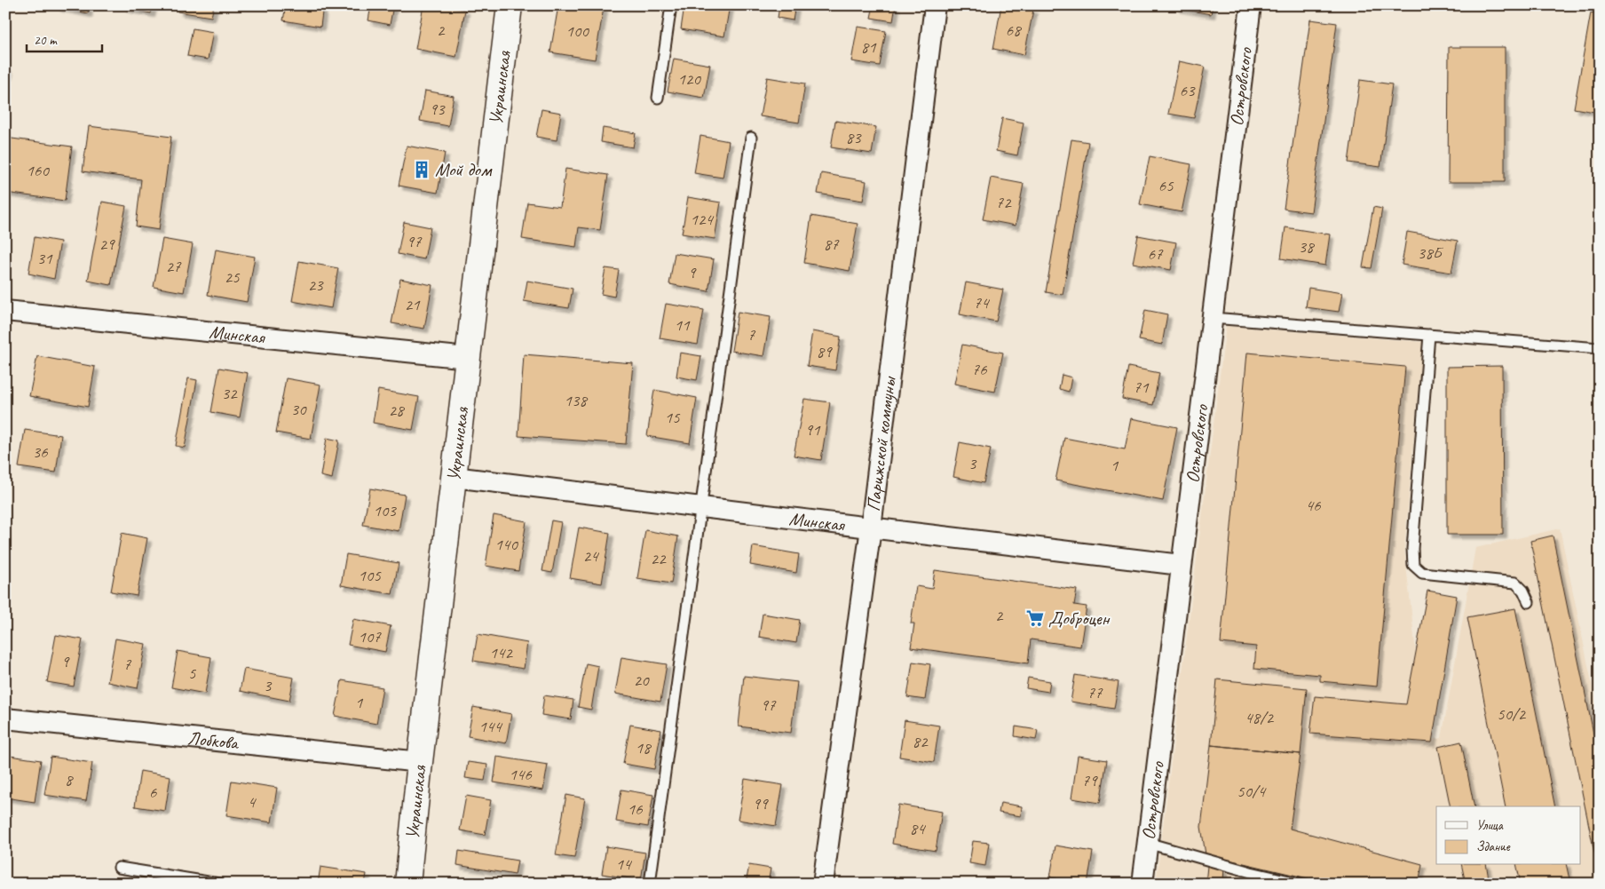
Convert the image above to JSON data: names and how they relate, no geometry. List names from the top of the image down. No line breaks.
{"streets":{"street":["Украинская","Островского","Минская","Парижской коммуны","Лобкова"]},"crossings":[["Украинская","Минская"],["Украинская","Лобкова"],["Островского","Минская"],["Минская","Парижской коммуны"]],"places":{"building":["Мой дом"],"supermarket":["Доброцен"]},"house_numbers":["2","68","100","81","120","63","93","83","160","65","72","124","97","29","87","38","38Б","67","31","27","9","25","23","74","21","11","7","89","76","71","32","138","30","28","15","91","36","3","1","46","103","140","24","22","105","2","107","142","9","7","5","20","3","77","1","97","50/2","48/2","144","82","18","146","8","79","50/4","6","4","99","16","84","14"],"legend":["Улица","Здание"],"scale_bar":"20 m"}
